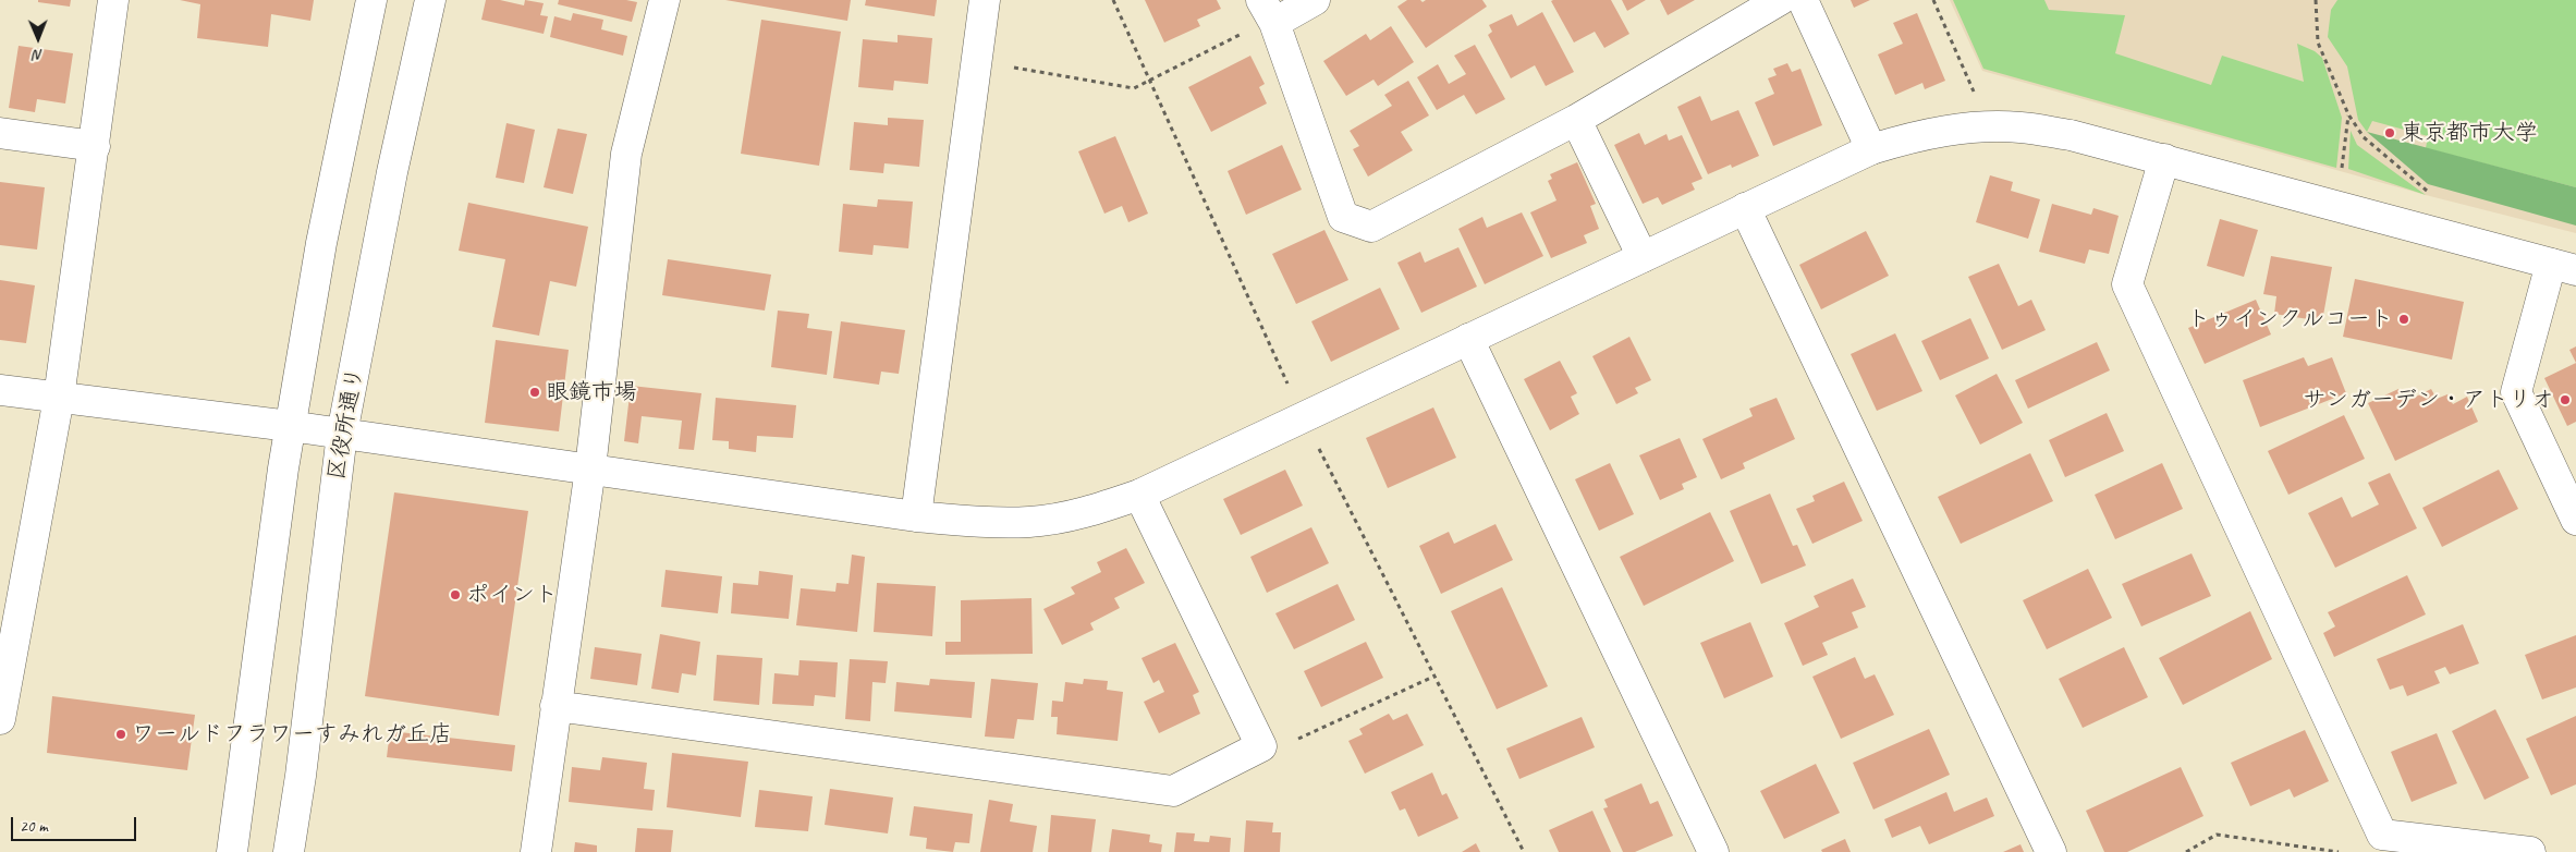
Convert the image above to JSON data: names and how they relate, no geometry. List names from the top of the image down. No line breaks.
{"streets":{"street":["区役所通り"]},"places":["東京都市大学","トゥインクルコート","眼鏡市場","サンガーデン・アトリオ","ポイント","ワールドフラワーすみれガ丘店"],"scale_bar":"20 m","north":"bottom"}
